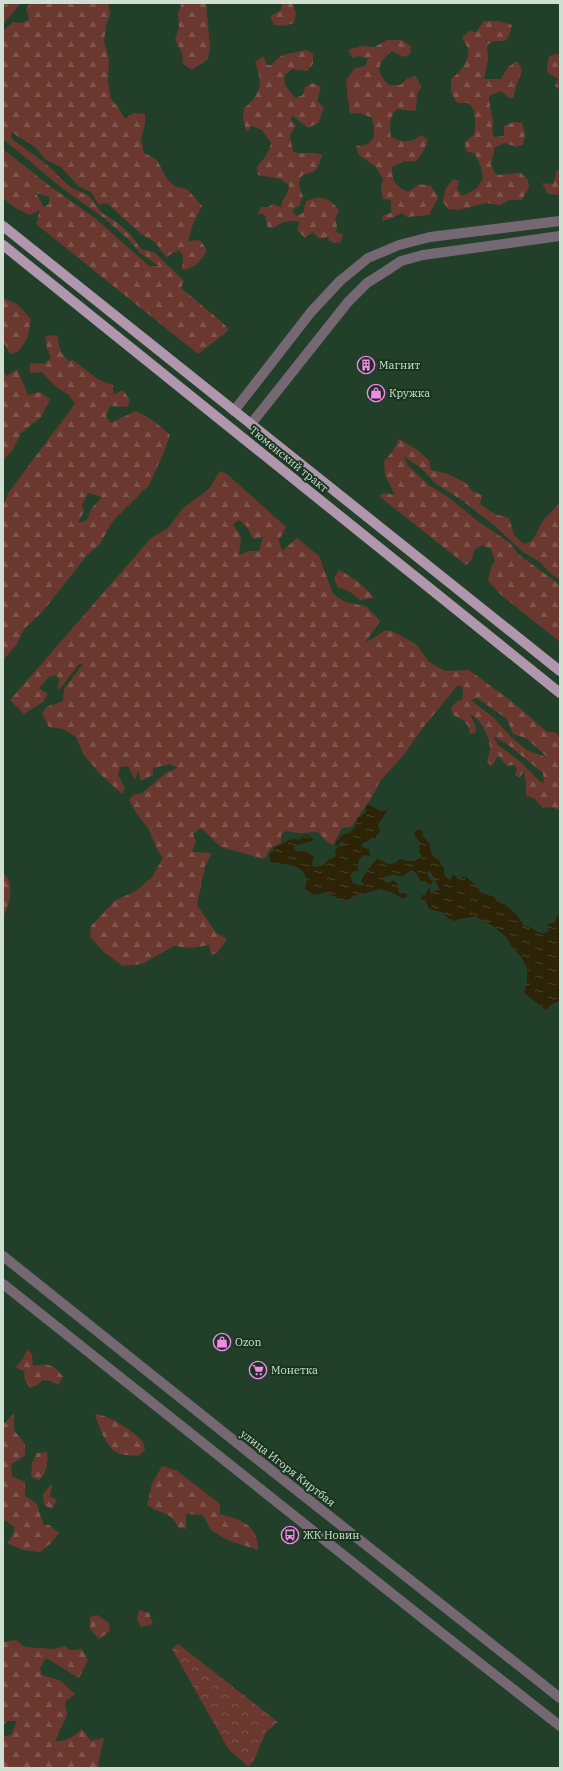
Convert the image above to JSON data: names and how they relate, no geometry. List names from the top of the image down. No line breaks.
{"streets":{"main road":["Тюменский тракт"],"street":["улица Игоря Киртбая"]},"places":{"building":["Магнит"],"shop":["Кружка","Ozon"],"supermarket":["Монетка"],"bus stop":["ЖК Новин"]}}
